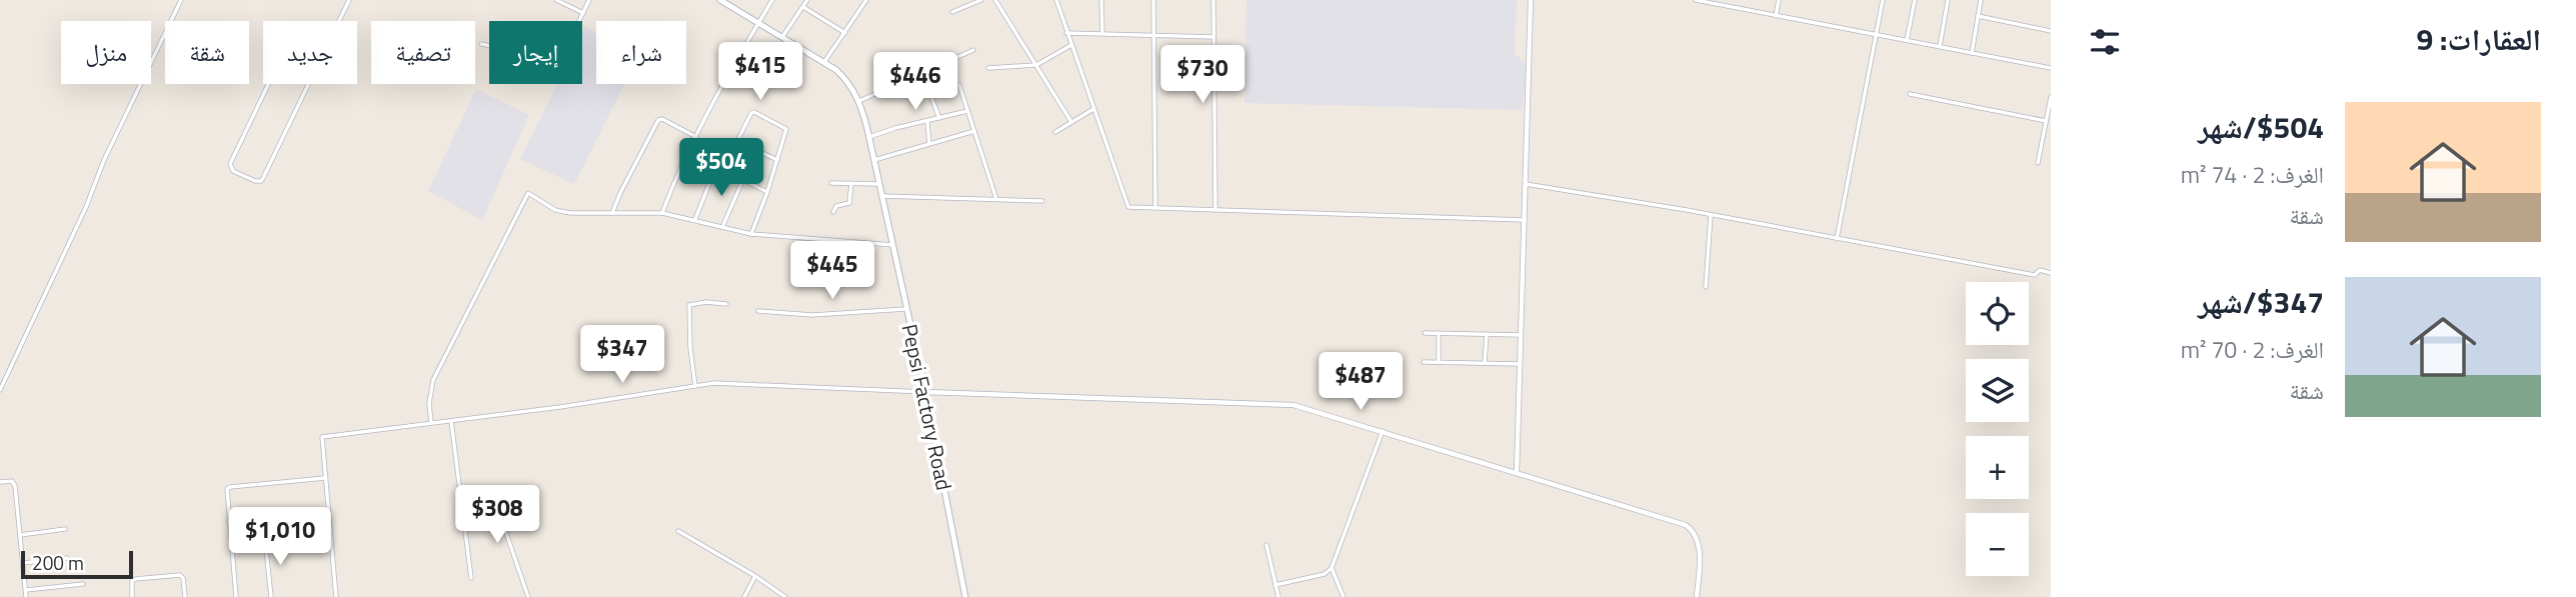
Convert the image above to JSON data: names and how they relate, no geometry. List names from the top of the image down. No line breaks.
{"streets":{"main road":["Pepsi Factory Road"]},"scale_bar":"200 m","page":{"heading":"العقارات: 9","chip":["شراء","إيجار","تصفية","جديد","شقة","منزل"],"price":["$415","$730","$446","$504","$445","$347","$487","$308","$1,010"],"list":[{"name":"$504/شهر","note":"الغرف: 2 · 74 m² · شقة"},{"name":"$347/شهر","note":"الغرف: 2 · 70 m² · شقة"}],"map_buttons":["+","−"],"scale":"200 m"}}
